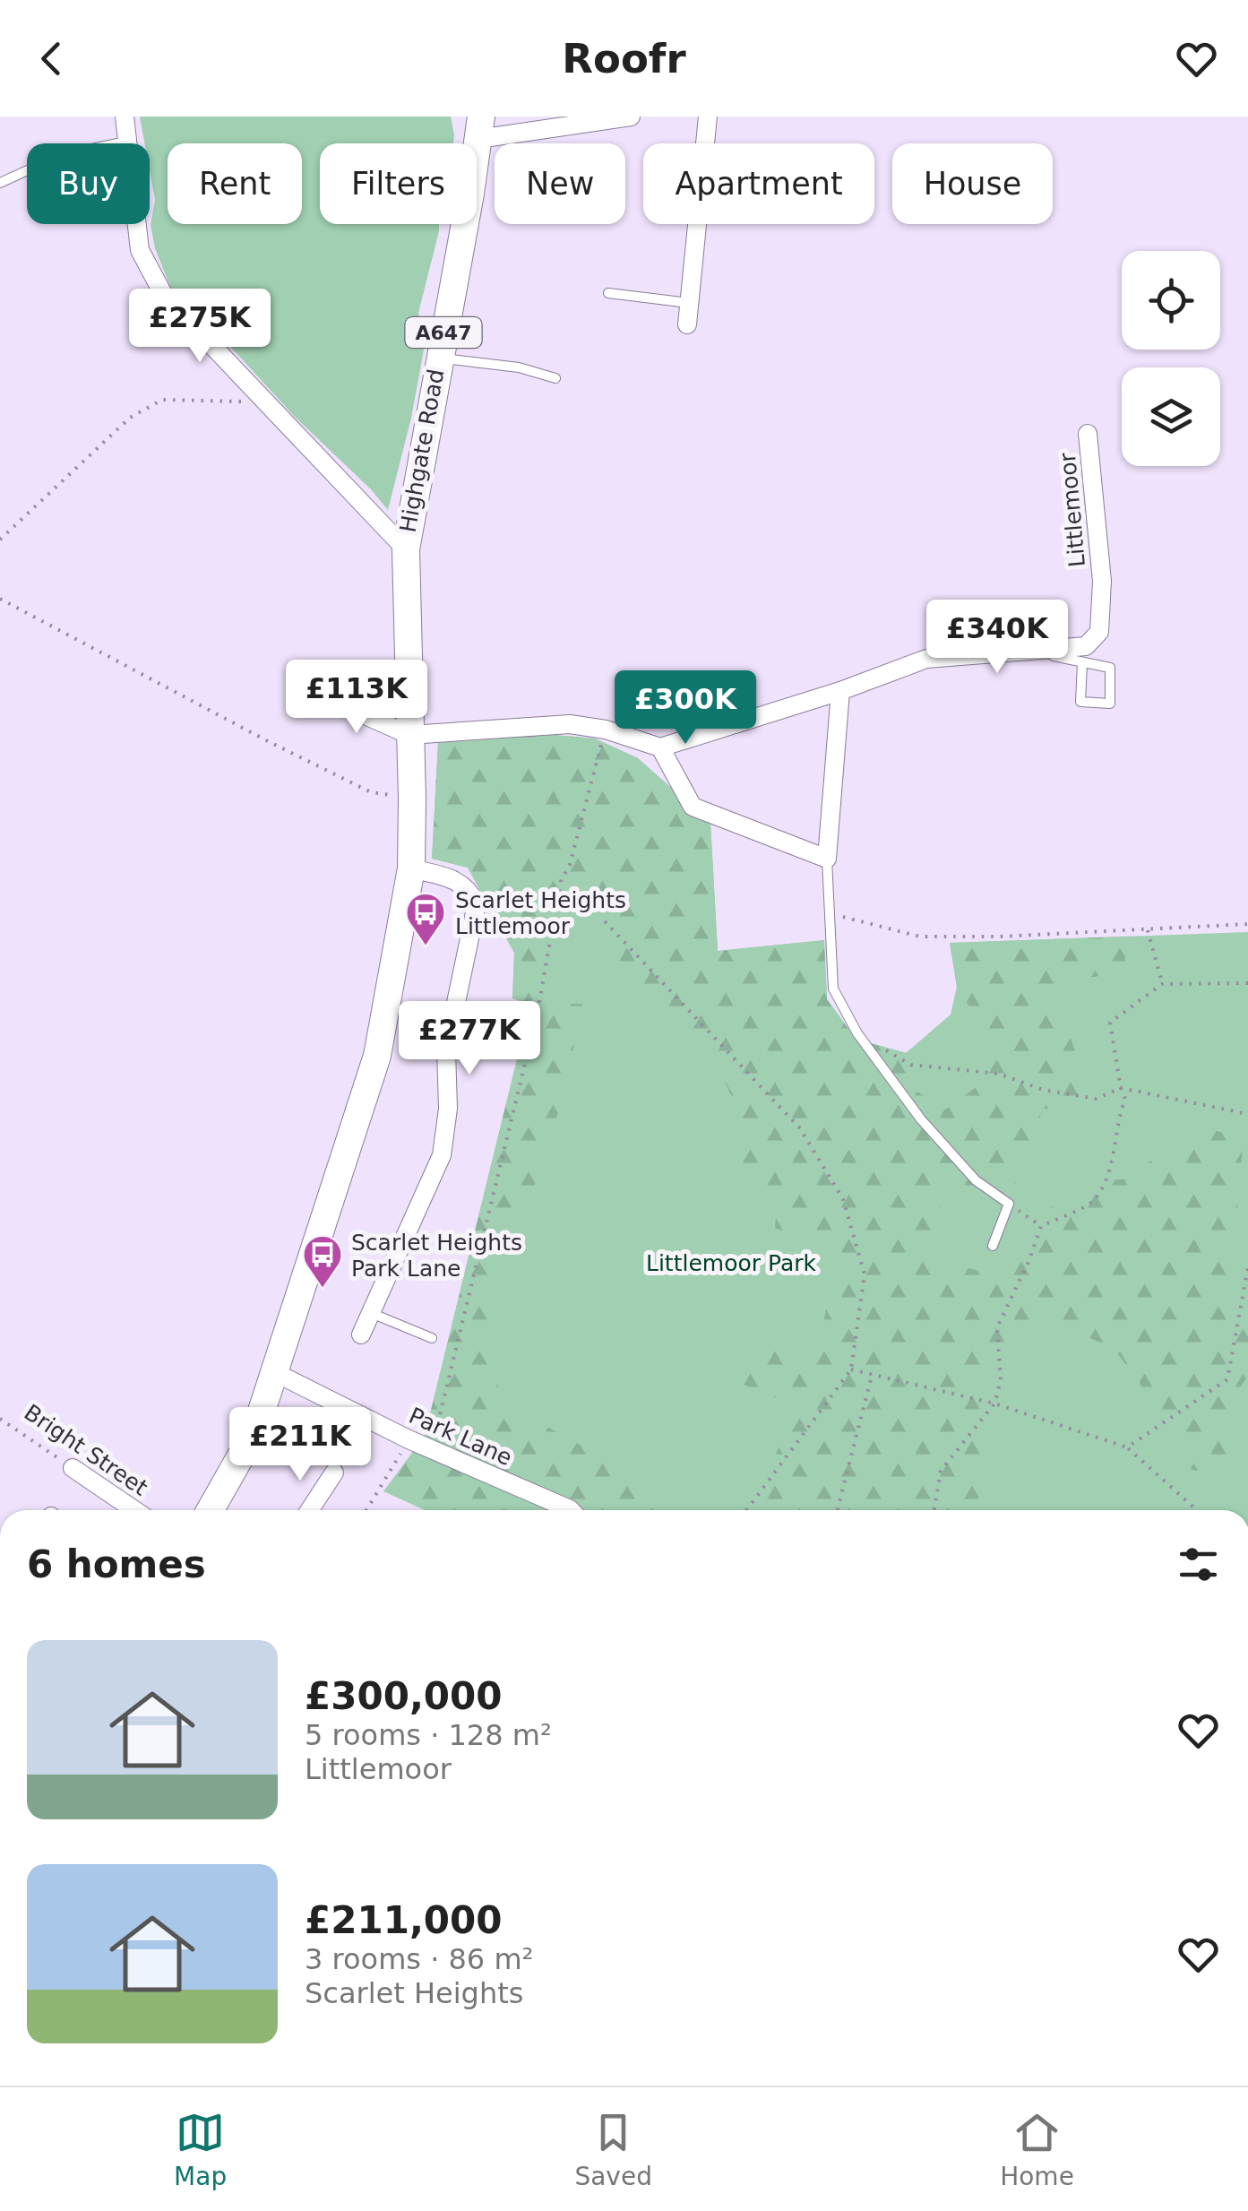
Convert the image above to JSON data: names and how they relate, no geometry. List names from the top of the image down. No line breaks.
{"streets":{"main road":["A647","Highgate Road"],"street":["Littlemoor","Park Lane","Bright Street"]},"crossings":[["A647","Highgate Road"],["A647","Park Lane"]],"parks":["Littlemoor Park"],"places":{"bus stop":["Scarlet Heights Littlemoor","Scarlet Heights Park Lane"]},"page":{"header":"Roofr","chip":["Buy","Rent","Filters","New","Apartment","House"],"price":["£275K","£340K","£113K","£300K","£277K","£211K"],"heading":"6 homes","list":[{"name":"£300,000","note":"5 rooms · 128 m² · Littlemoor"},{"name":"£211,000","note":"3 rooms · 86 m² · Scarlet Heights"}],"tabs":["Map","Saved","Home"]}}
